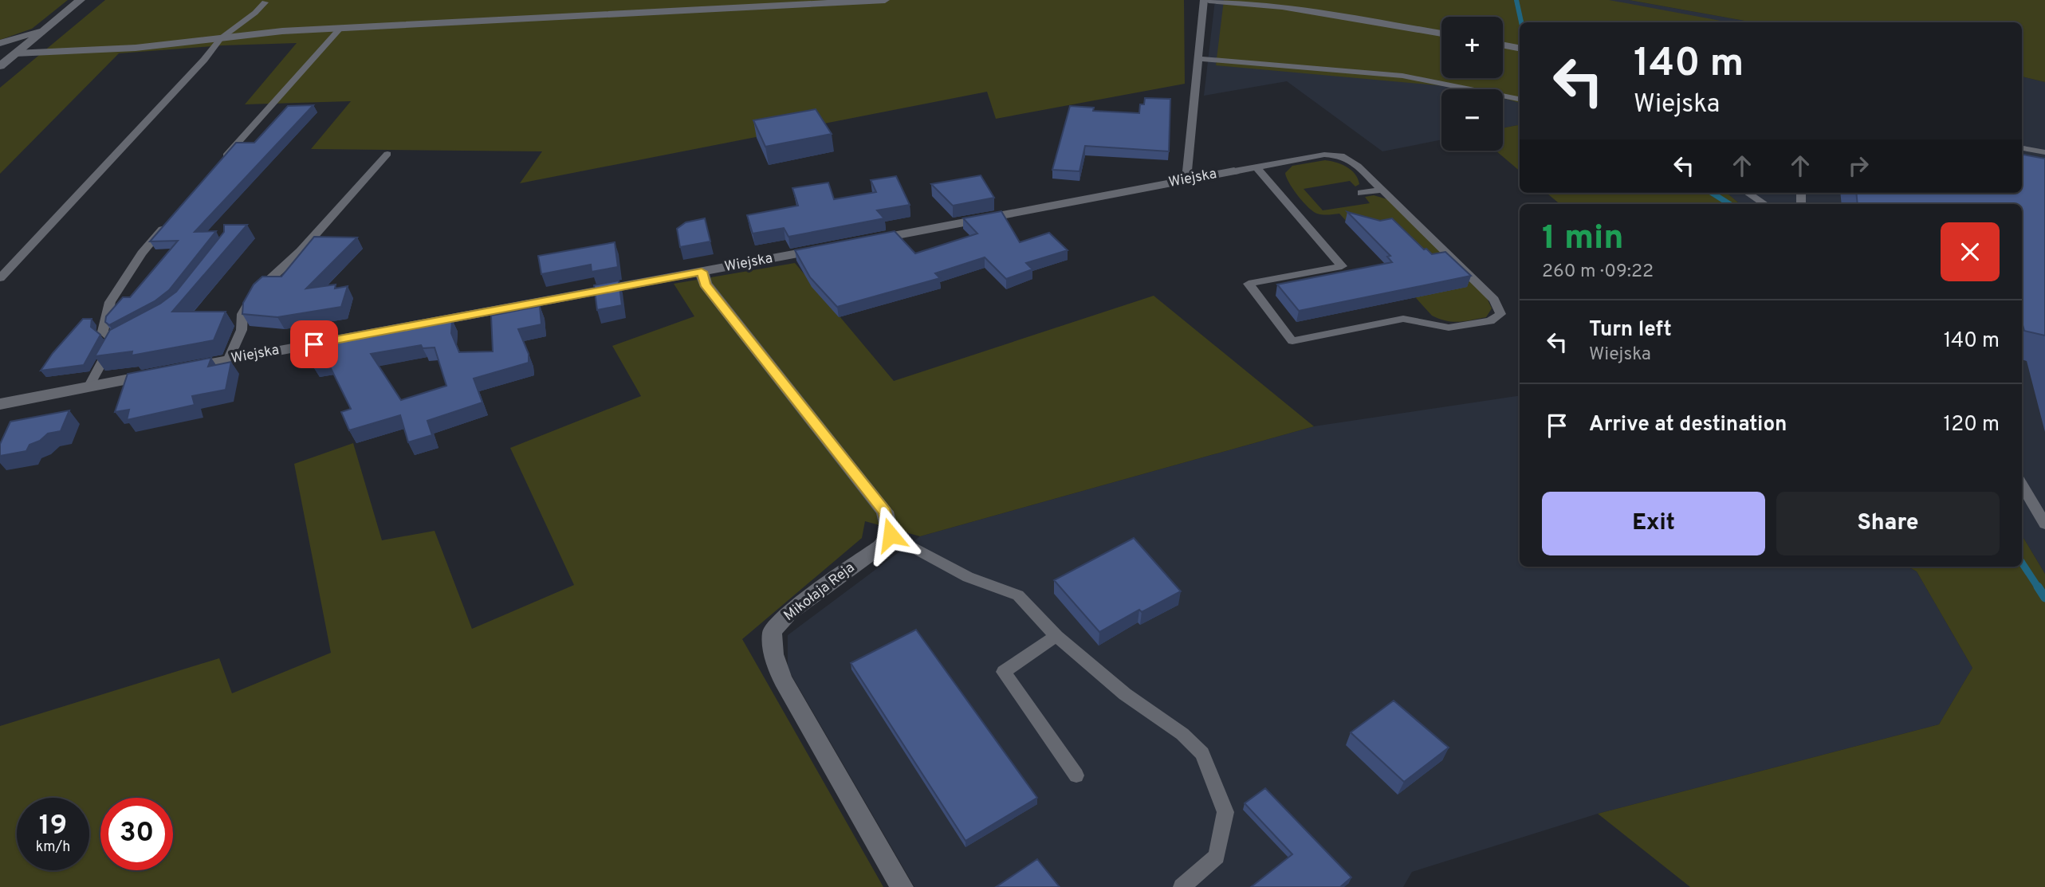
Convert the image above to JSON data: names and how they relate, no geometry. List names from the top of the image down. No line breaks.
{"streets":{"street":["Wiejska","Mikołaja Reja"]},"page":{"map_buttons":["+","−"],"turn":["140 m","Wiejska"],"heading":["1 min","260 m · 09:22"],"list":[{"name":"Turn left","note":"Wiejska","value":"140 m"},{"name":"Arrive at destination","value":"120 m"}],"buttons":["Exit","Share"],"speed":"19 km/h","limit":"30"}}
